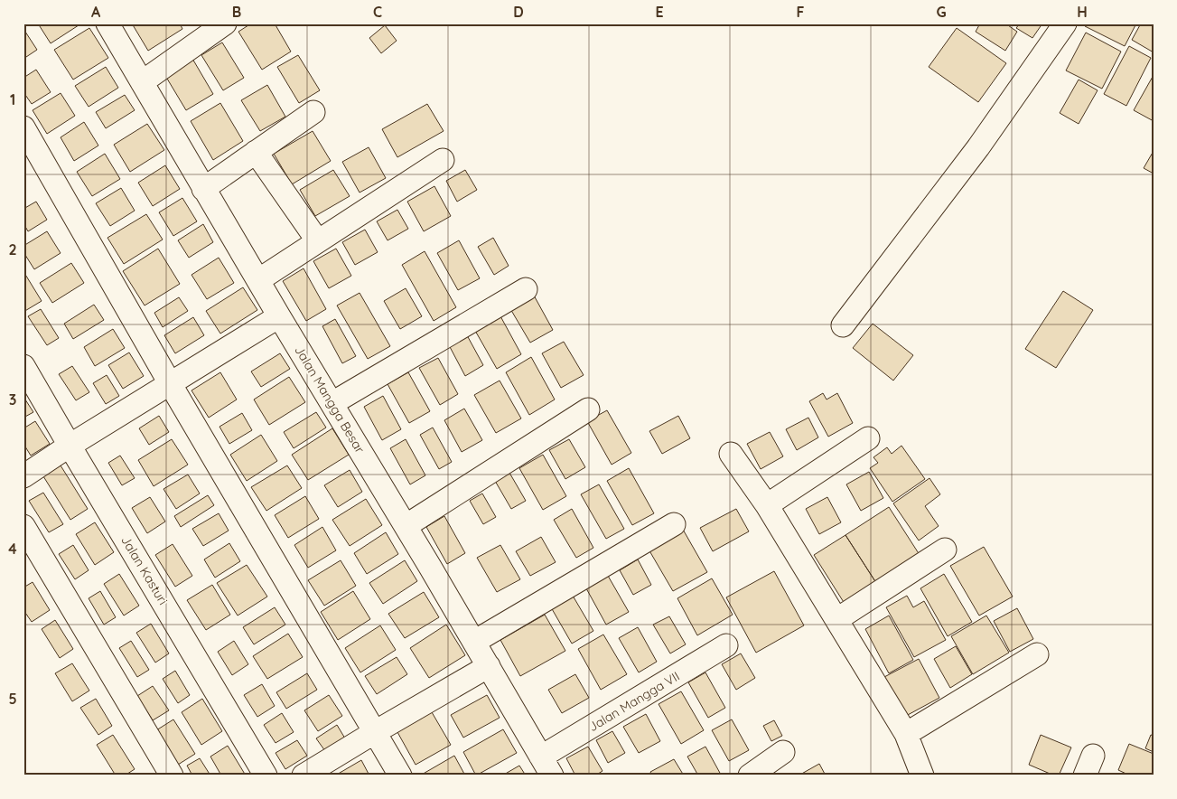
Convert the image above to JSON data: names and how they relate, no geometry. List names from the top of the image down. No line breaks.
{"streets":{"street":["Jalan Mangga Besar","Jalan Kasturi","Jalan Mangga VII"]},"crossings":[["Jalan Mangga Besar","Jalan Mangga VII"]],"grid":{"columns":["A","B","C","D","E","F","G","H"],"rows":["1","2","3","4","5"]}}
